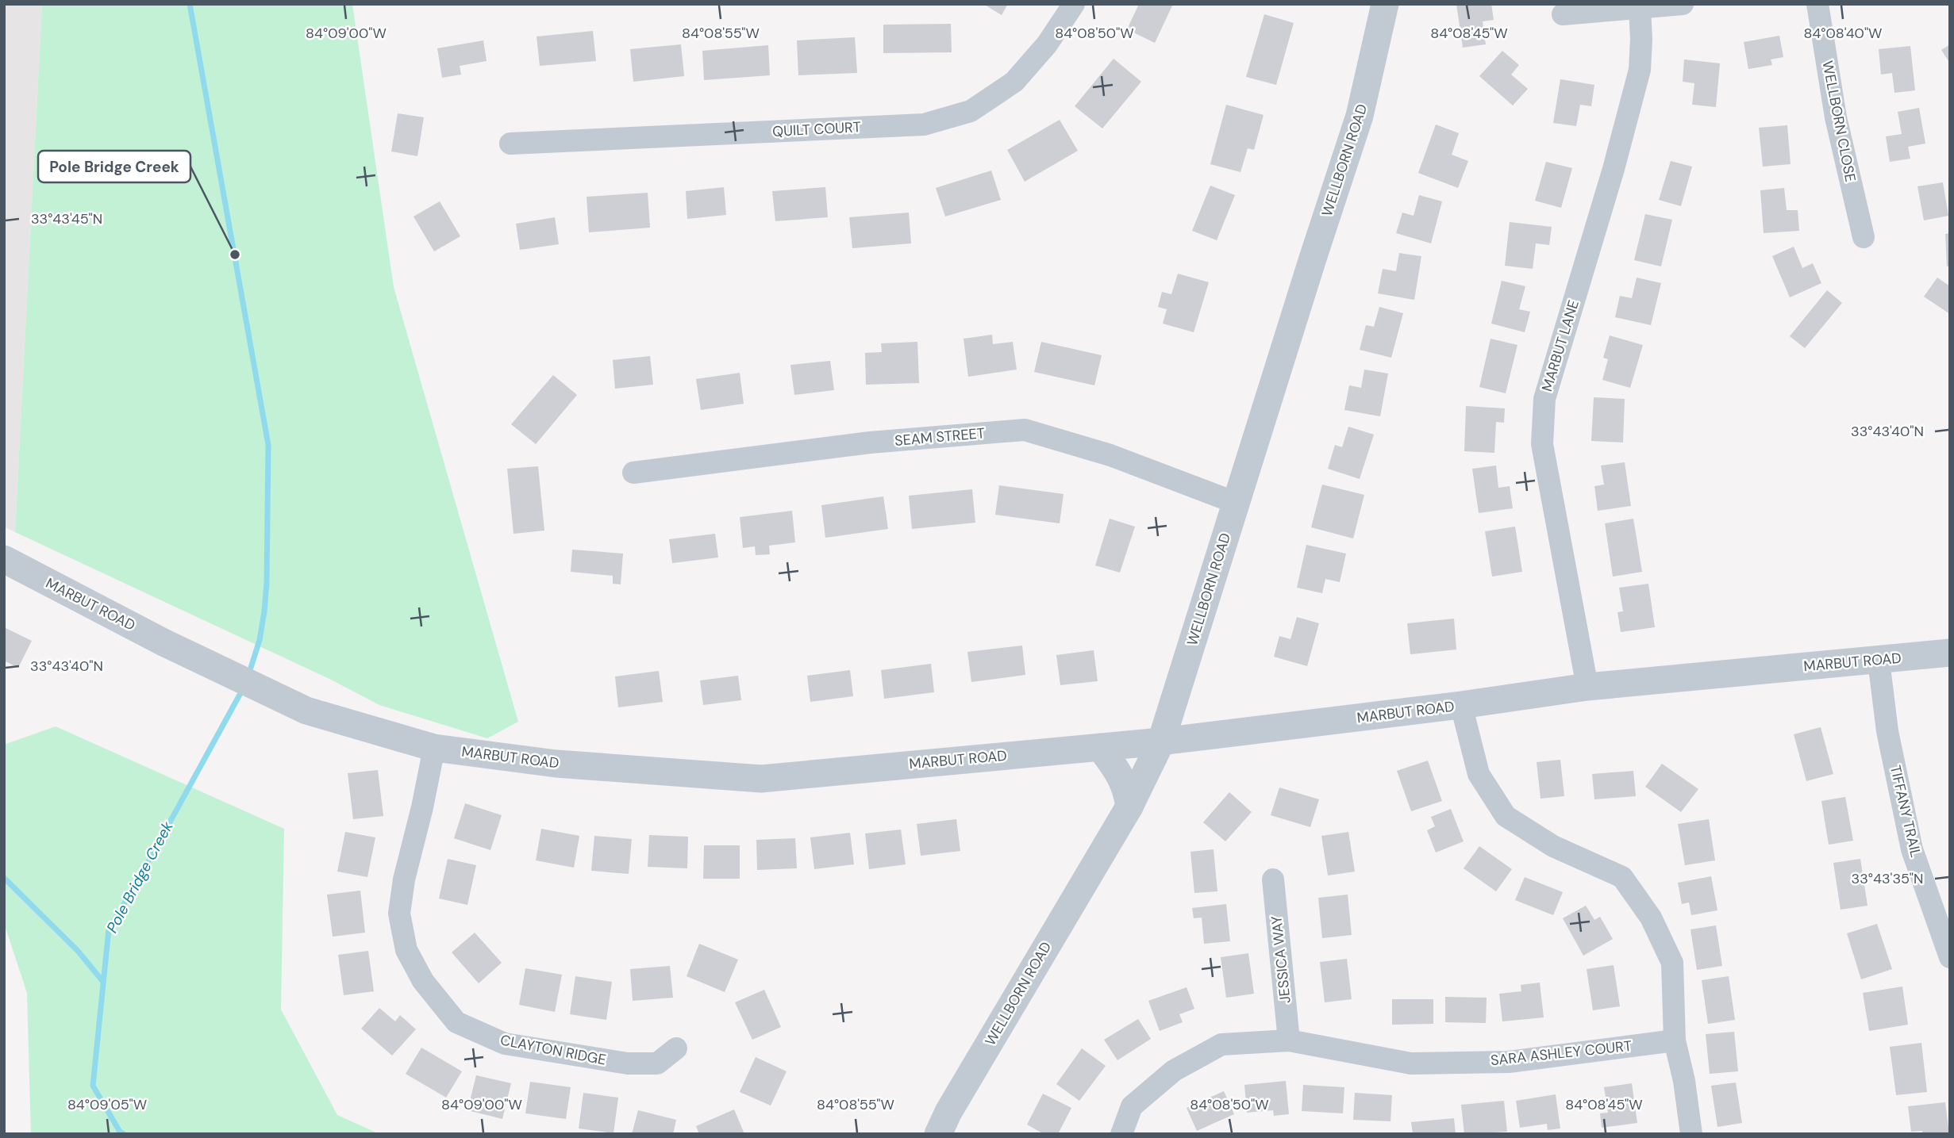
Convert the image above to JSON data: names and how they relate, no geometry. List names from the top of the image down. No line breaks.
{"streets":{"street":["WELLBORN CLOSE","QUILT COURT","WELLBORN ROAD","MARBUT LANE","SEAM STREET","MARBUT ROAD","TIFFANY TRAIL","JESSICA WAY","CLAYTON RIDGE","SARA ASHLEY COURT"]},"crossings":[["WELLBORN ROAD","SEAM STREET"],["WELLBORN ROAD","MARBUT ROAD"],["MARBUT LANE","MARBUT ROAD"],["MARBUT ROAD","TIFFANY TRAIL"],["MARBUT ROAD","CLAYTON RIDGE"],["JESSICA WAY","SARA ASHLEY COURT"]],"water":["Pole Bridge Creek"],"places":["Pole Bridge Creek"],"coordinates":["84°09'00\"W","84°08'55\"W","84°08'50\"W","84°08'45\"W","84°08'40\"W","33°43'45\"N","33°43'40\"N","33°43'35\"N","84°09'05\"W"]}
